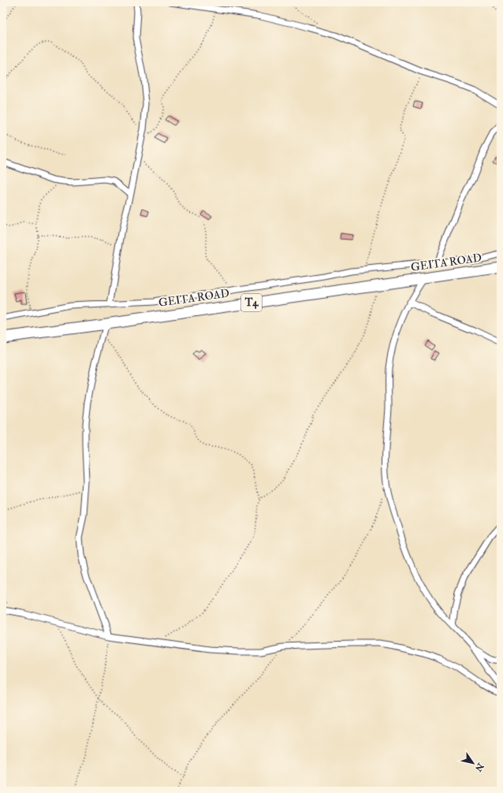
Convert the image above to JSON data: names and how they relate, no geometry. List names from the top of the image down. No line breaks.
{"streets":{"highway":["GEITA ROAD","T4"]},"north":"bottom right"}
